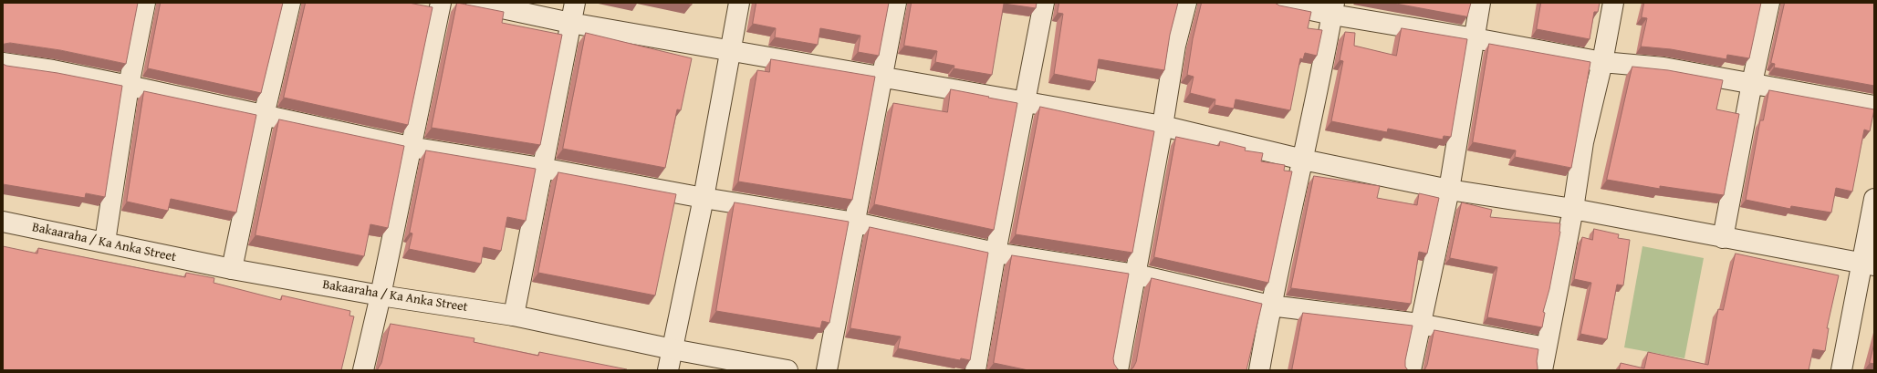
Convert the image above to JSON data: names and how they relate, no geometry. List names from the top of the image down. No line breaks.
{"streets":{"street":["Bakaaraha / Ka Anka Street"]}}
